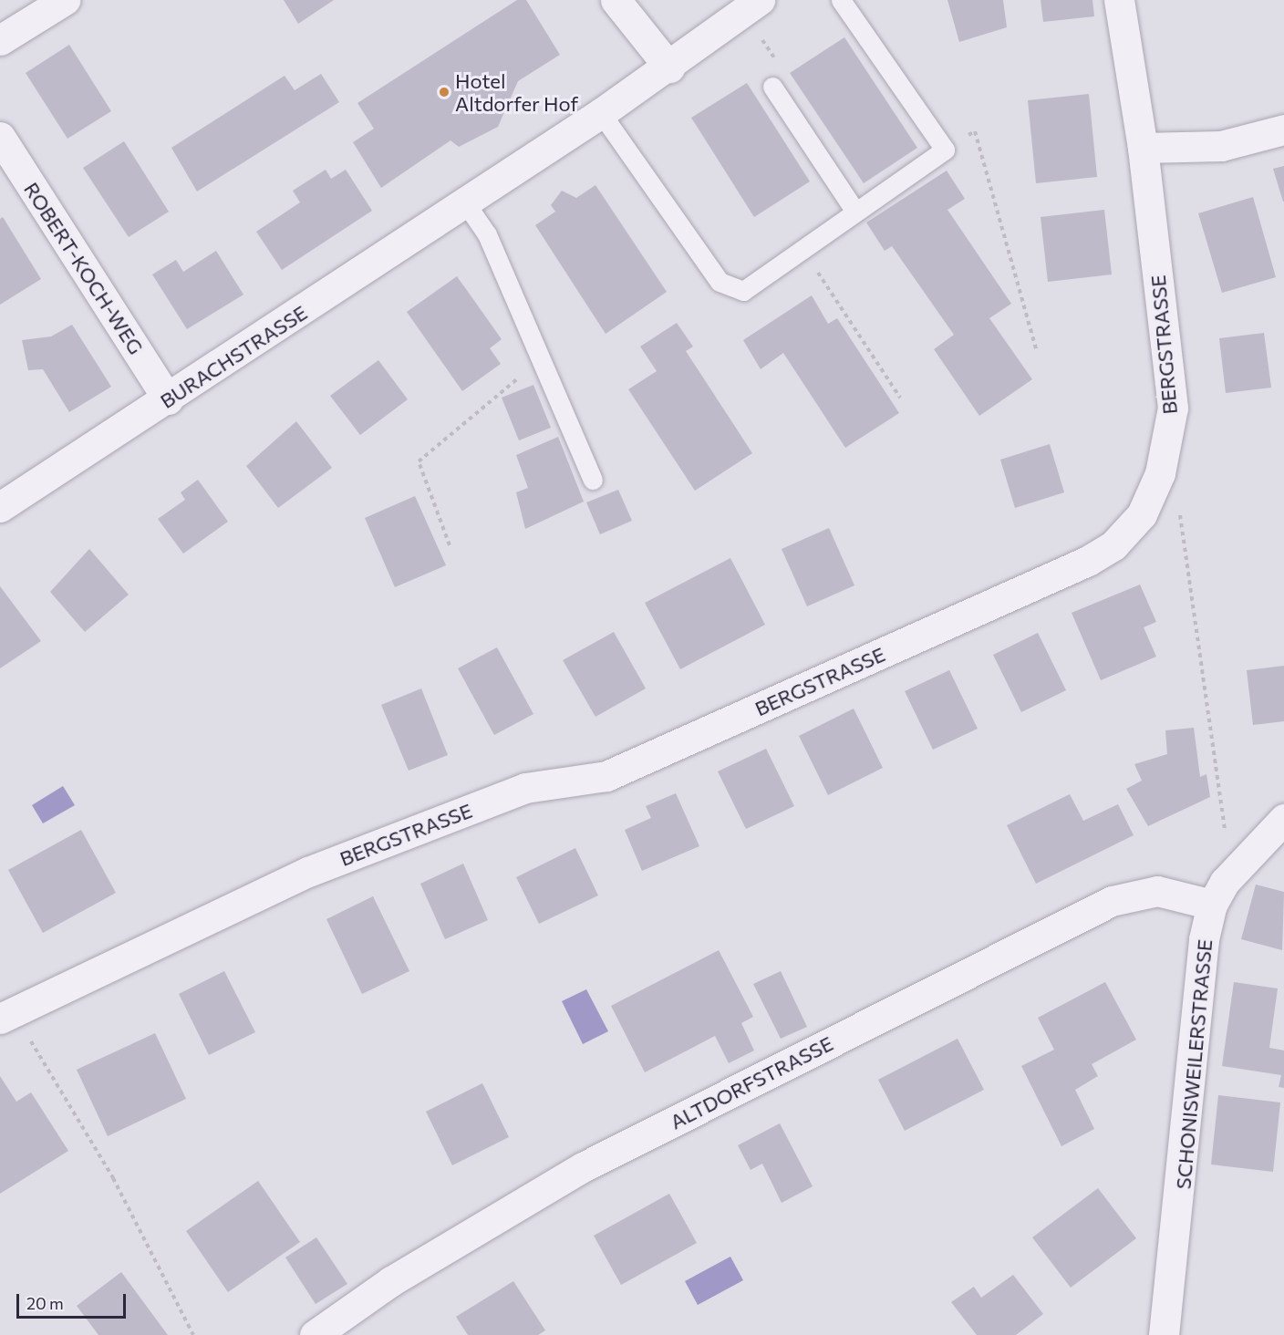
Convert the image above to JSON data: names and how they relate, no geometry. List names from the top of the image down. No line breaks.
{"streets":{"street":["ROBERT-KOCH-WEG","BERGSTRASSE","BURACHSTRASSE","SCHONISWEILERSTRASSE","ALTDORFSTRASSE"]},"crossings":[["ROBERT-KOCH-WEG","BURACHSTRASSE"],["SCHONISWEILERSTRASSE","ALTDORFSTRASSE"]],"places":["Hotel Altdorfer Hof"],"scale_bar":"20 m"}
